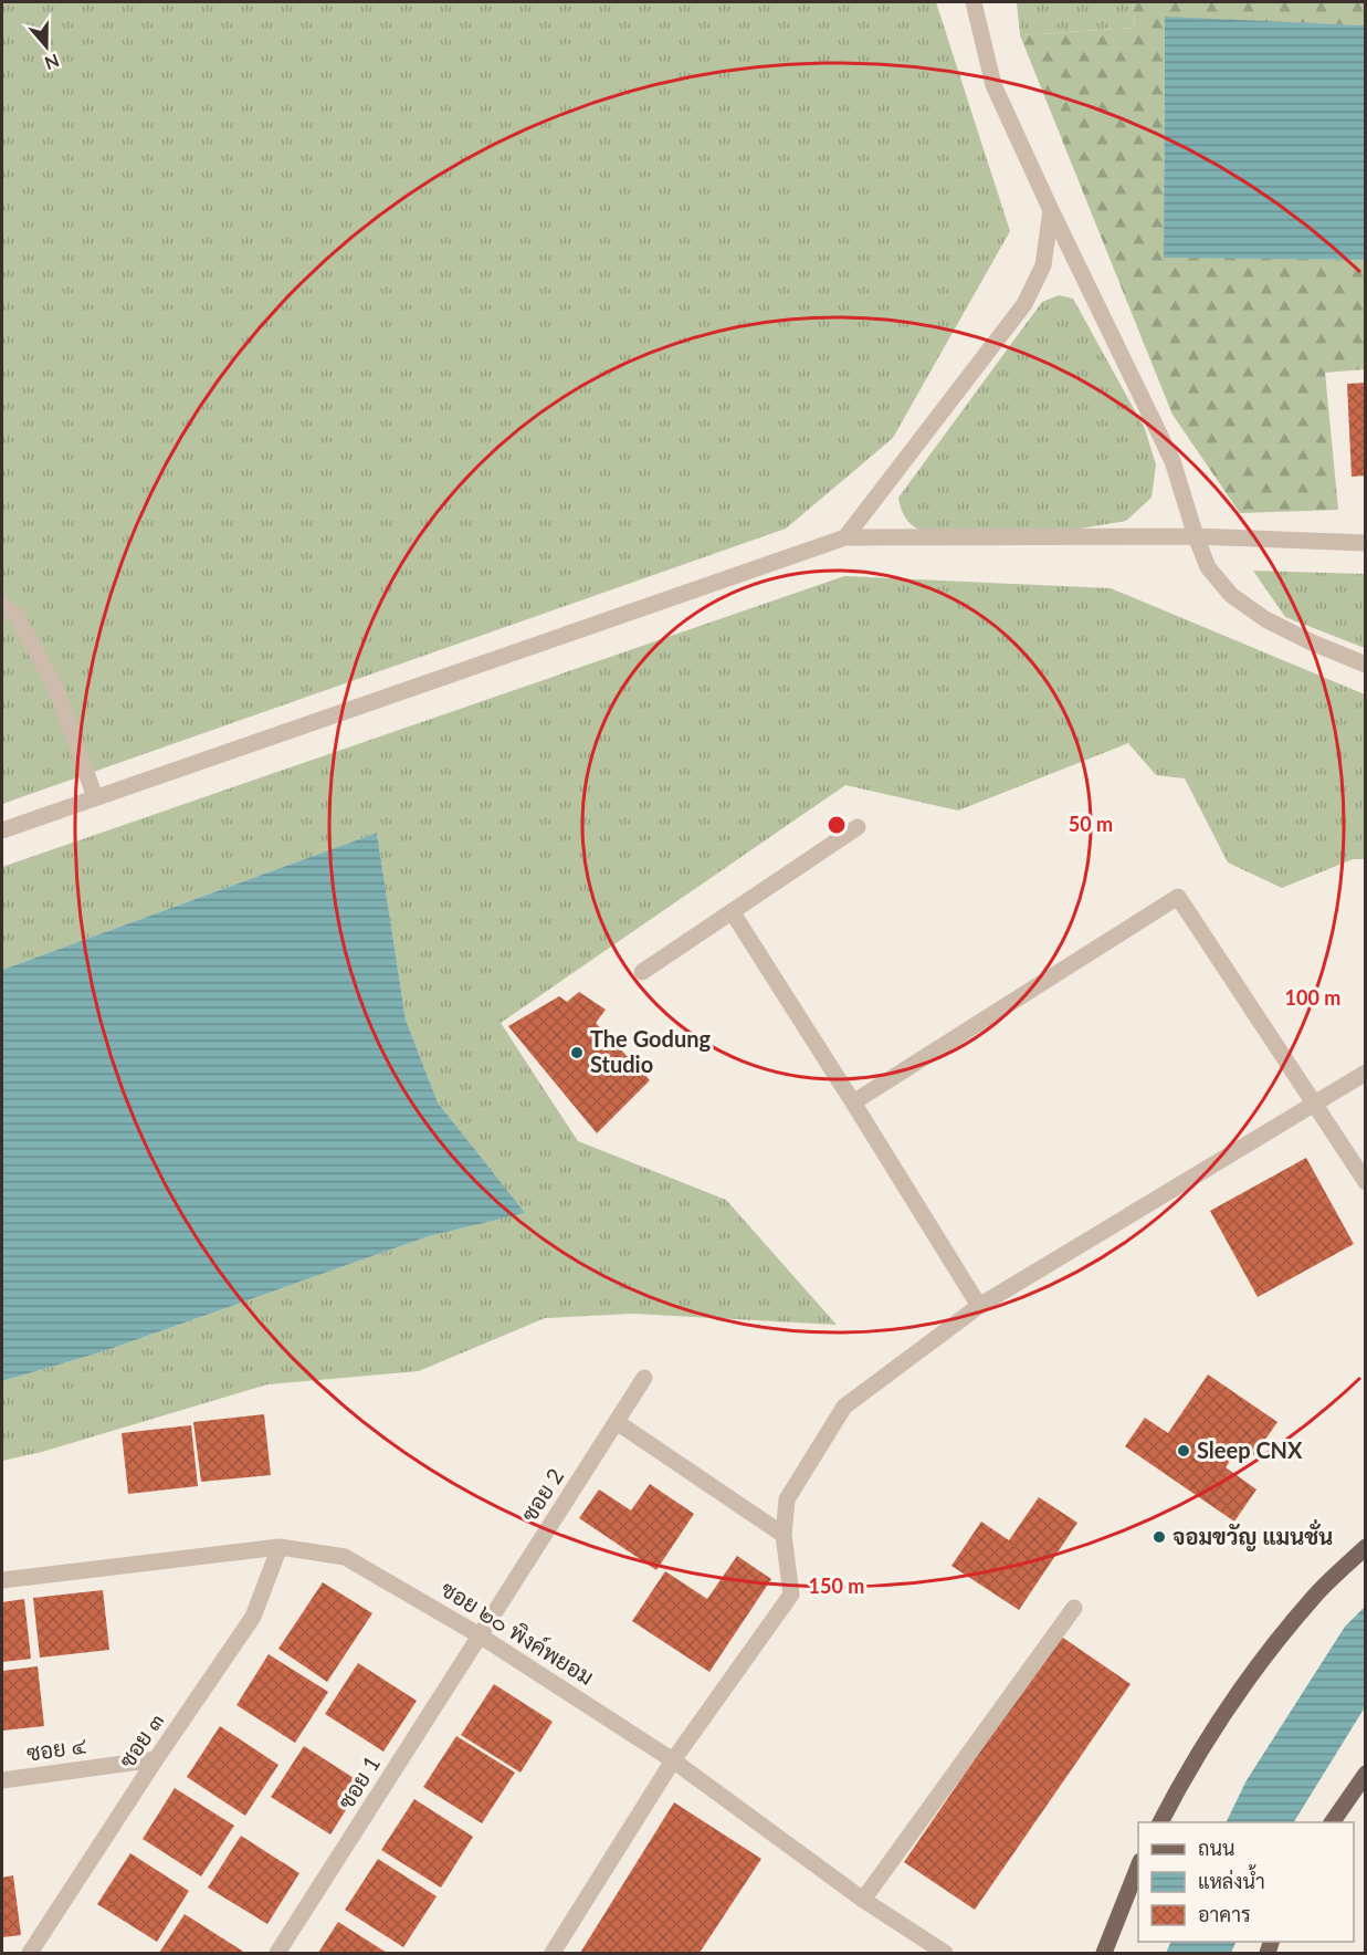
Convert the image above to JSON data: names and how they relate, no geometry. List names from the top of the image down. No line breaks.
{"streets":{"street":["ซอย 2","ซอย ๒๐ พิงค์พยอม","ซอย ๓","ซอย ๔","ซอย 1"]},"crossings":[["ซอย 2","ซอย ๒๐ พิงค์พยอม"],["ซอย 2","ซอย 1"],["ซอย ๒๐ พิงค์พยอม","ซอย ๓"],["ซอย ๒๐ พิงค์พยอม","ซอย 1"],["ซอย ๓","ซอย ๔"]],"places":["The Godung Studio","Sleep CNX","จอมขวัญ แมนชั่น"],"legend":["ถนน","แหล่งน้ำ","อาคาร"],"north":"bottom","rings":["50 m","100 m","150 m"]}
